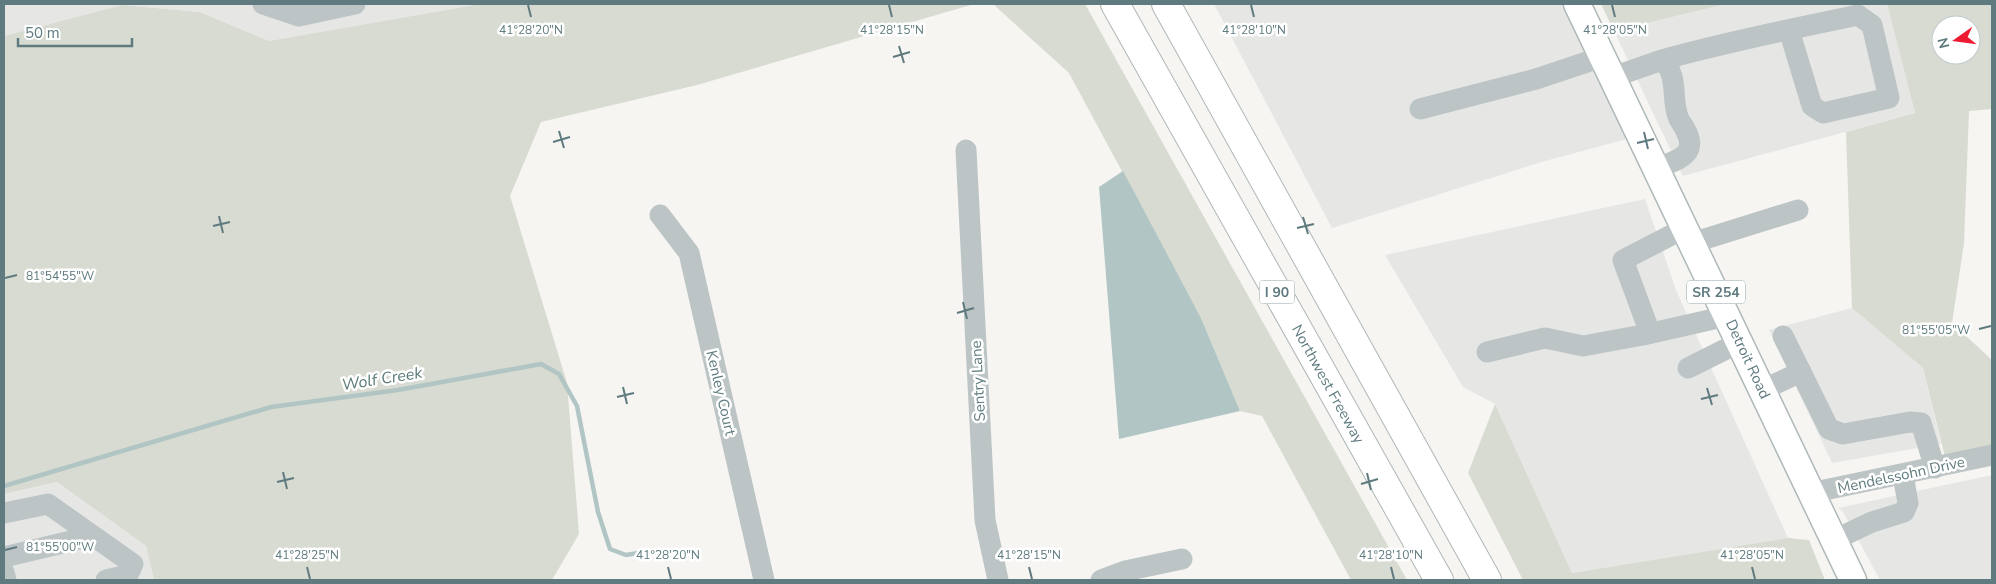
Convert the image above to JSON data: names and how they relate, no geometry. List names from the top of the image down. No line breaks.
{"streets":{"highway":["I 90","Northwest Freeway"],"main road":["SR 254","Detroit Road"],"street":["Sentry Lane","Kenley Court","Mendelssohn Drive"]},"crossings":[["Detroit Road","Mendelssohn Drive"]],"water":["Wolf Creek"],"scale_bar":"50 m","north":"left","coordinates":["41°28'20\"N","41°28'15\"N","41°28'10\"N","41°28'05\"N","81°54'55\"W","81°55'05\"W","81°55'00\"W","41°28'25\"N"]}
